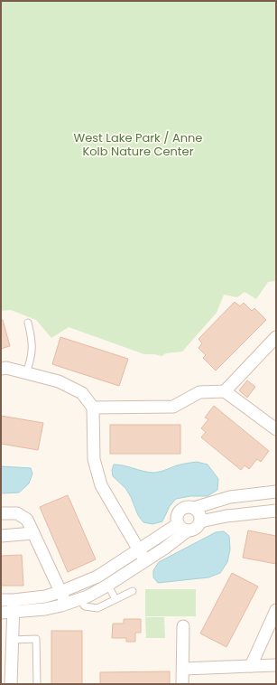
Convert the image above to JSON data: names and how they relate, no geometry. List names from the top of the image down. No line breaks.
{"parks":["West Lake Park / Anne Kolb Nature Center"]}
